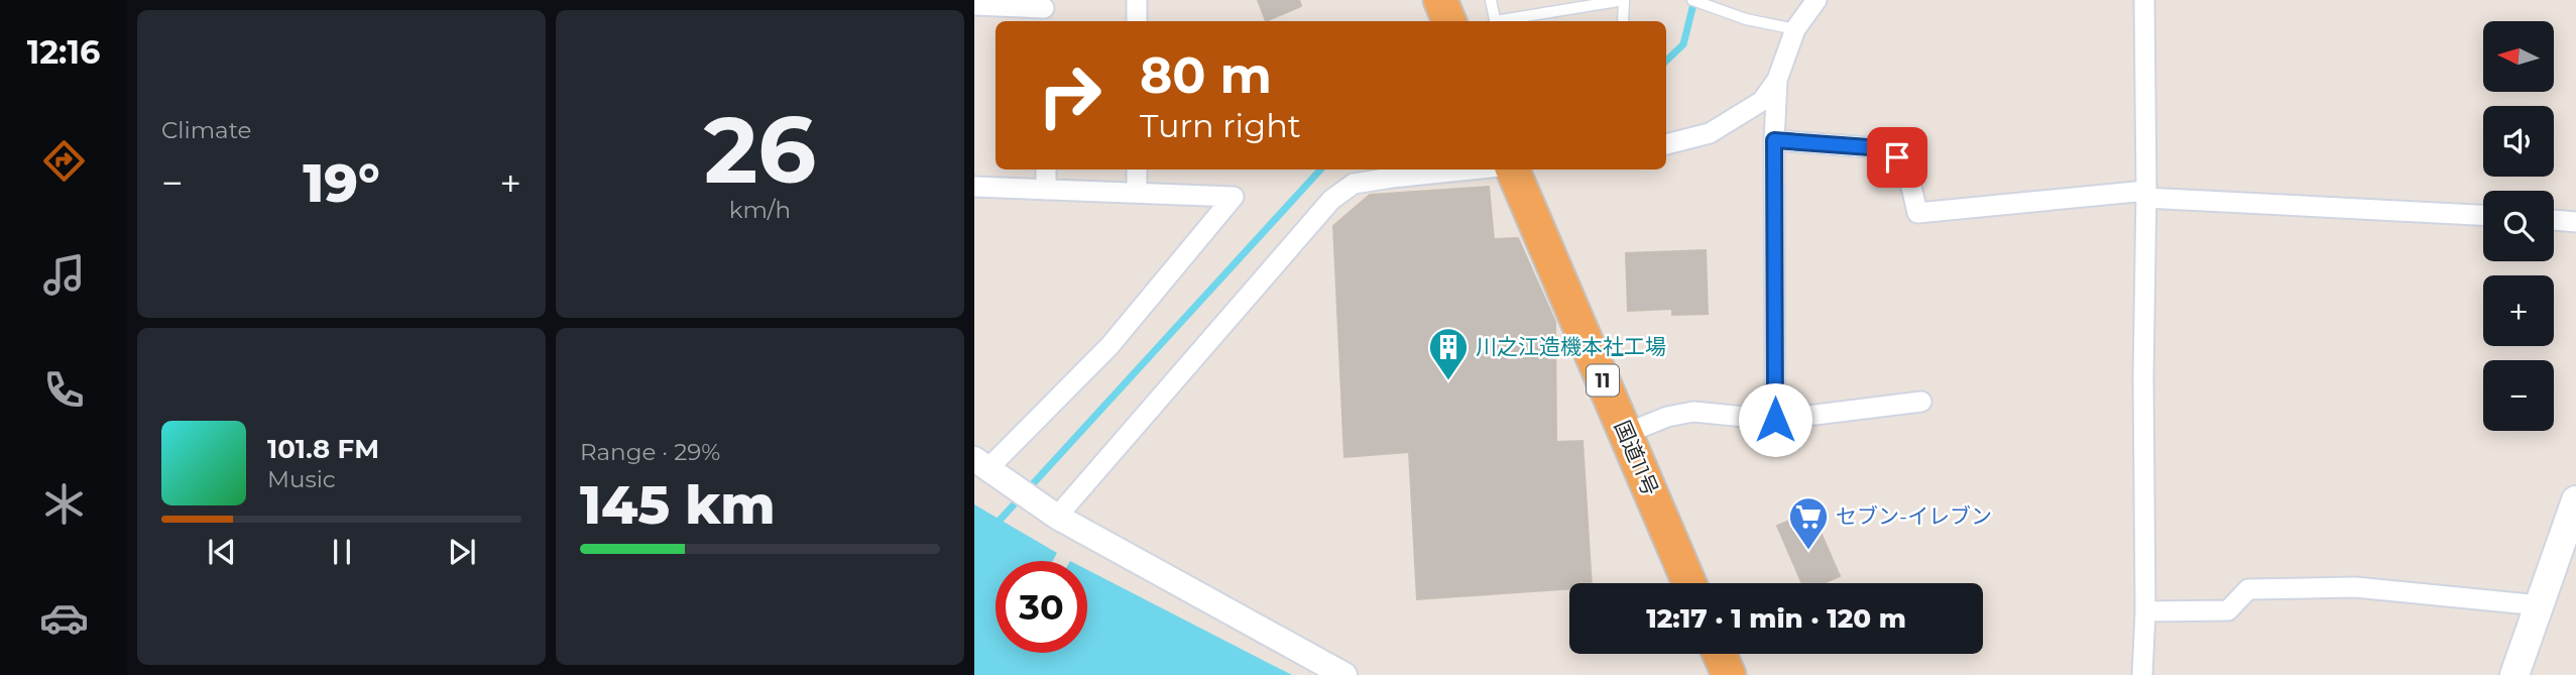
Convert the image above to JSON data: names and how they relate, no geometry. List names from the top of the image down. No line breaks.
{"streets":{"highway":["11","国道11号"]},"places":{"building":["川之江造機本社工場"],"supermarket":["セブン-イレブン"]},"north":"left","page":{"tabs":"12:16","tile":["Climate",["26","km/h"],["Range · 29%","145 km"]],"map_buttons":["+","−"],"turn":["80 m","Turn right"],"heat":["−","19°","+"],"song":["101.8 FM","Music"],"limit":"30","trip":"12:17 · 1 min · 120 m"}}
